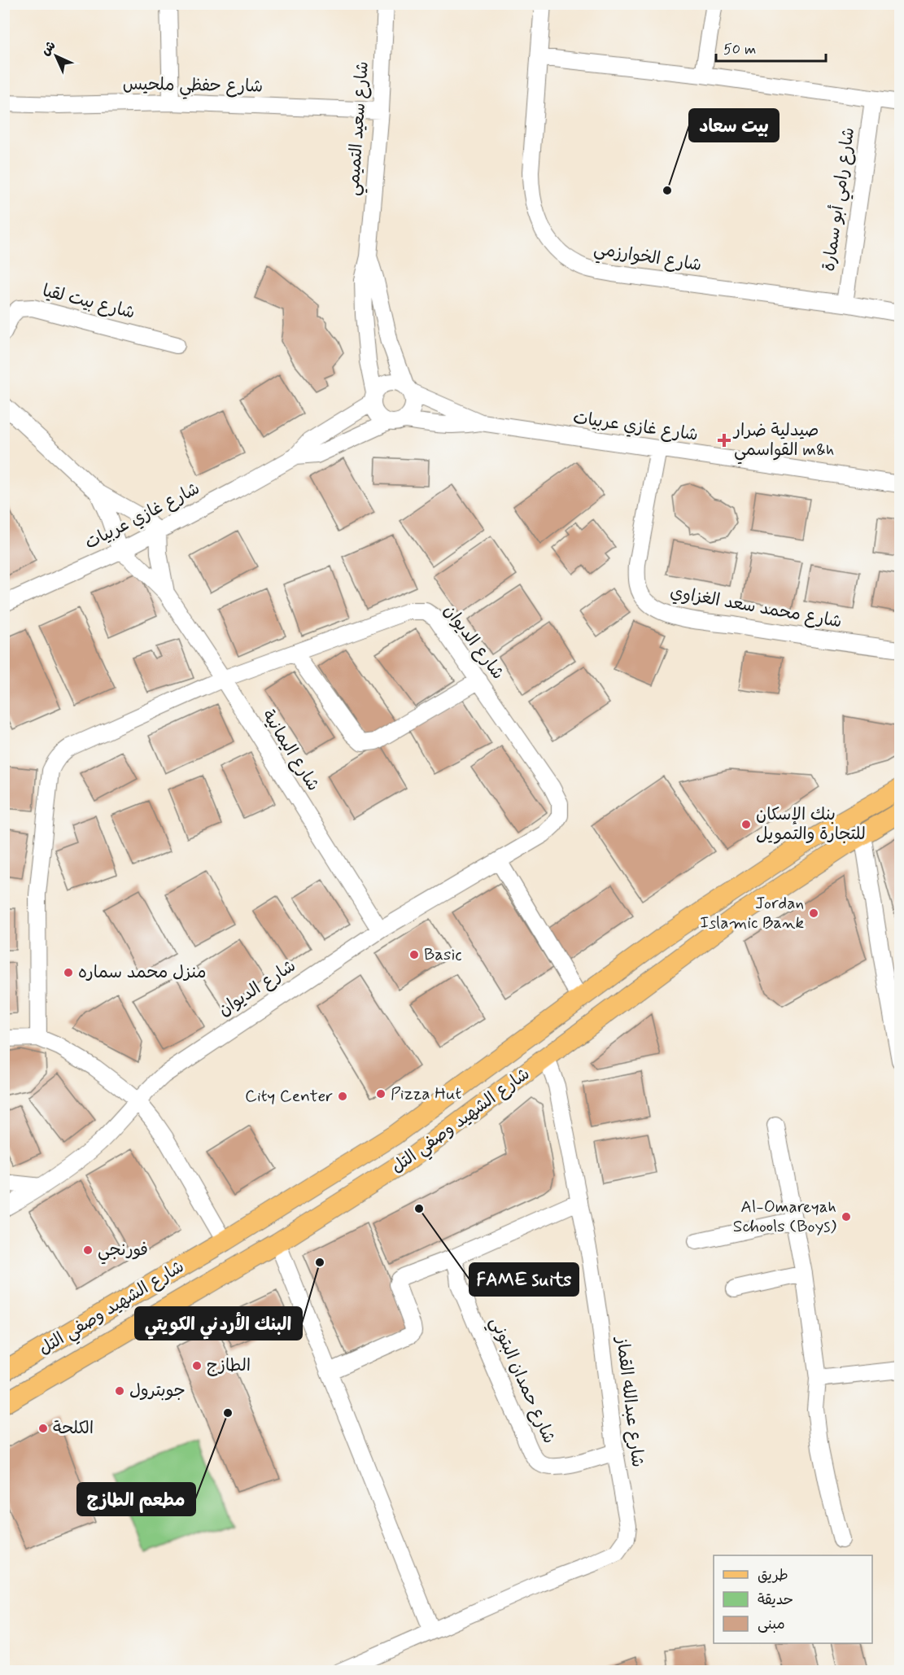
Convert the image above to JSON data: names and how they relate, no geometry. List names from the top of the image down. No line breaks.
{"streets":{"main road":["شارع الشهيد وصفي التل"],"street":["شارع حفظي ملحيس","شارع سعيد التميمي","شارع رامي أبو سمارة","شارع الخوارزمي","شارع بيت لقيا","شارع غازي عربيات","شارع محمد سعد الغزاوي","شارع الديوان","شارع اليمانية","شارع حمدان البتوني","شارع عبدالله القماز"]},"crossings":[["شارع حفظي ملحيس","شارع سعيد التميمي"],["شارع سعيد التميمي","شارع غازي عربيات"],["شارع رامي أبو سمارة","شارع الخوارزمي"],["شارع غازي عربيات","شارع محمد سعد الغزاوي"],["شارع غازي عربيات","شارع اليمانية"],["شارع الديوان","شارع اليمانية"],["شارع الشهيد وصفي التل","شارع عبدالله القماز"],["شارع حمدان البتوني","شارع عبدالله القماز"]],"places":{"other":["بيت سعاد","بنك الإسكان للتجارة والتمويل","Jordan Islamic Bank","Basic","منزل محمد سماره","Pizza Hut","City Center","FAME suits","Al-Omareyah Schools (Boys)","فورنجي","البنك الأردني الكويتي","الطازج","جوبترول","مطعم الطازج","الكلحة"],"health":["صيدلية ضرار القواسمي m&h"]},"legend":["طريق","حديقة","مبنى"],"scale_bar":"50 m","north":"top left"}
